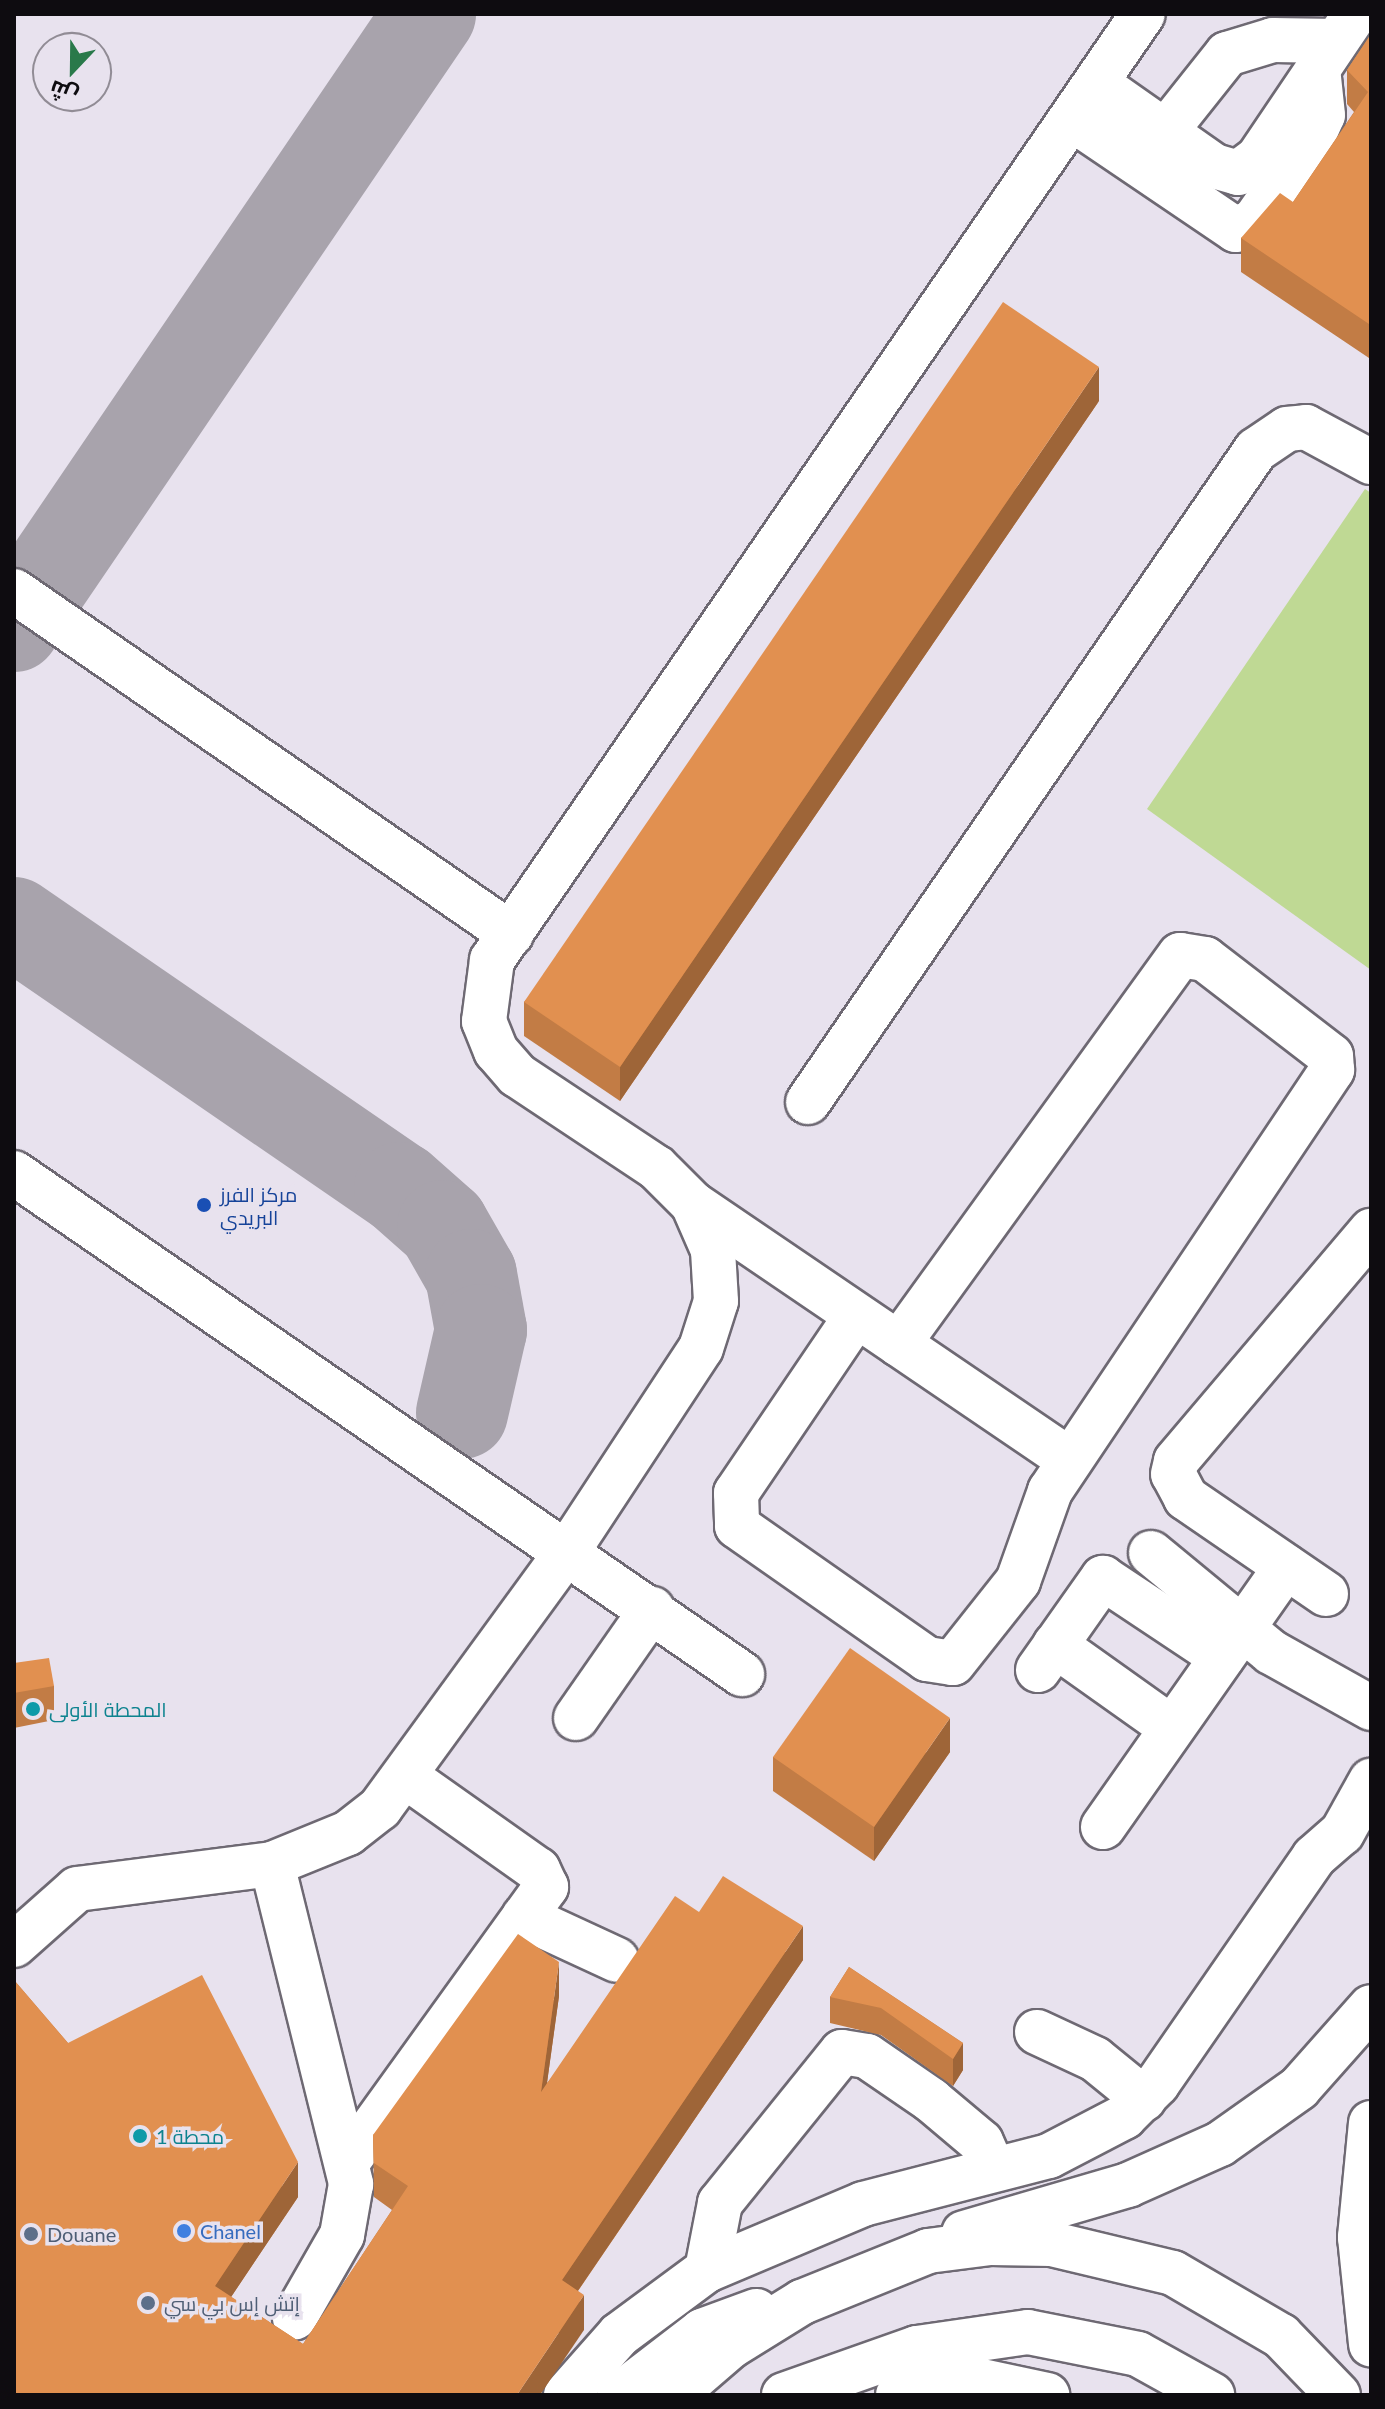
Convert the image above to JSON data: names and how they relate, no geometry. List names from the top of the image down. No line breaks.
{"places":["مركز الفرز البريدي","المحطة الأولى","محطة 1","Chanel","Douane","إتش إس بي سي"],"north":"bottom"}
